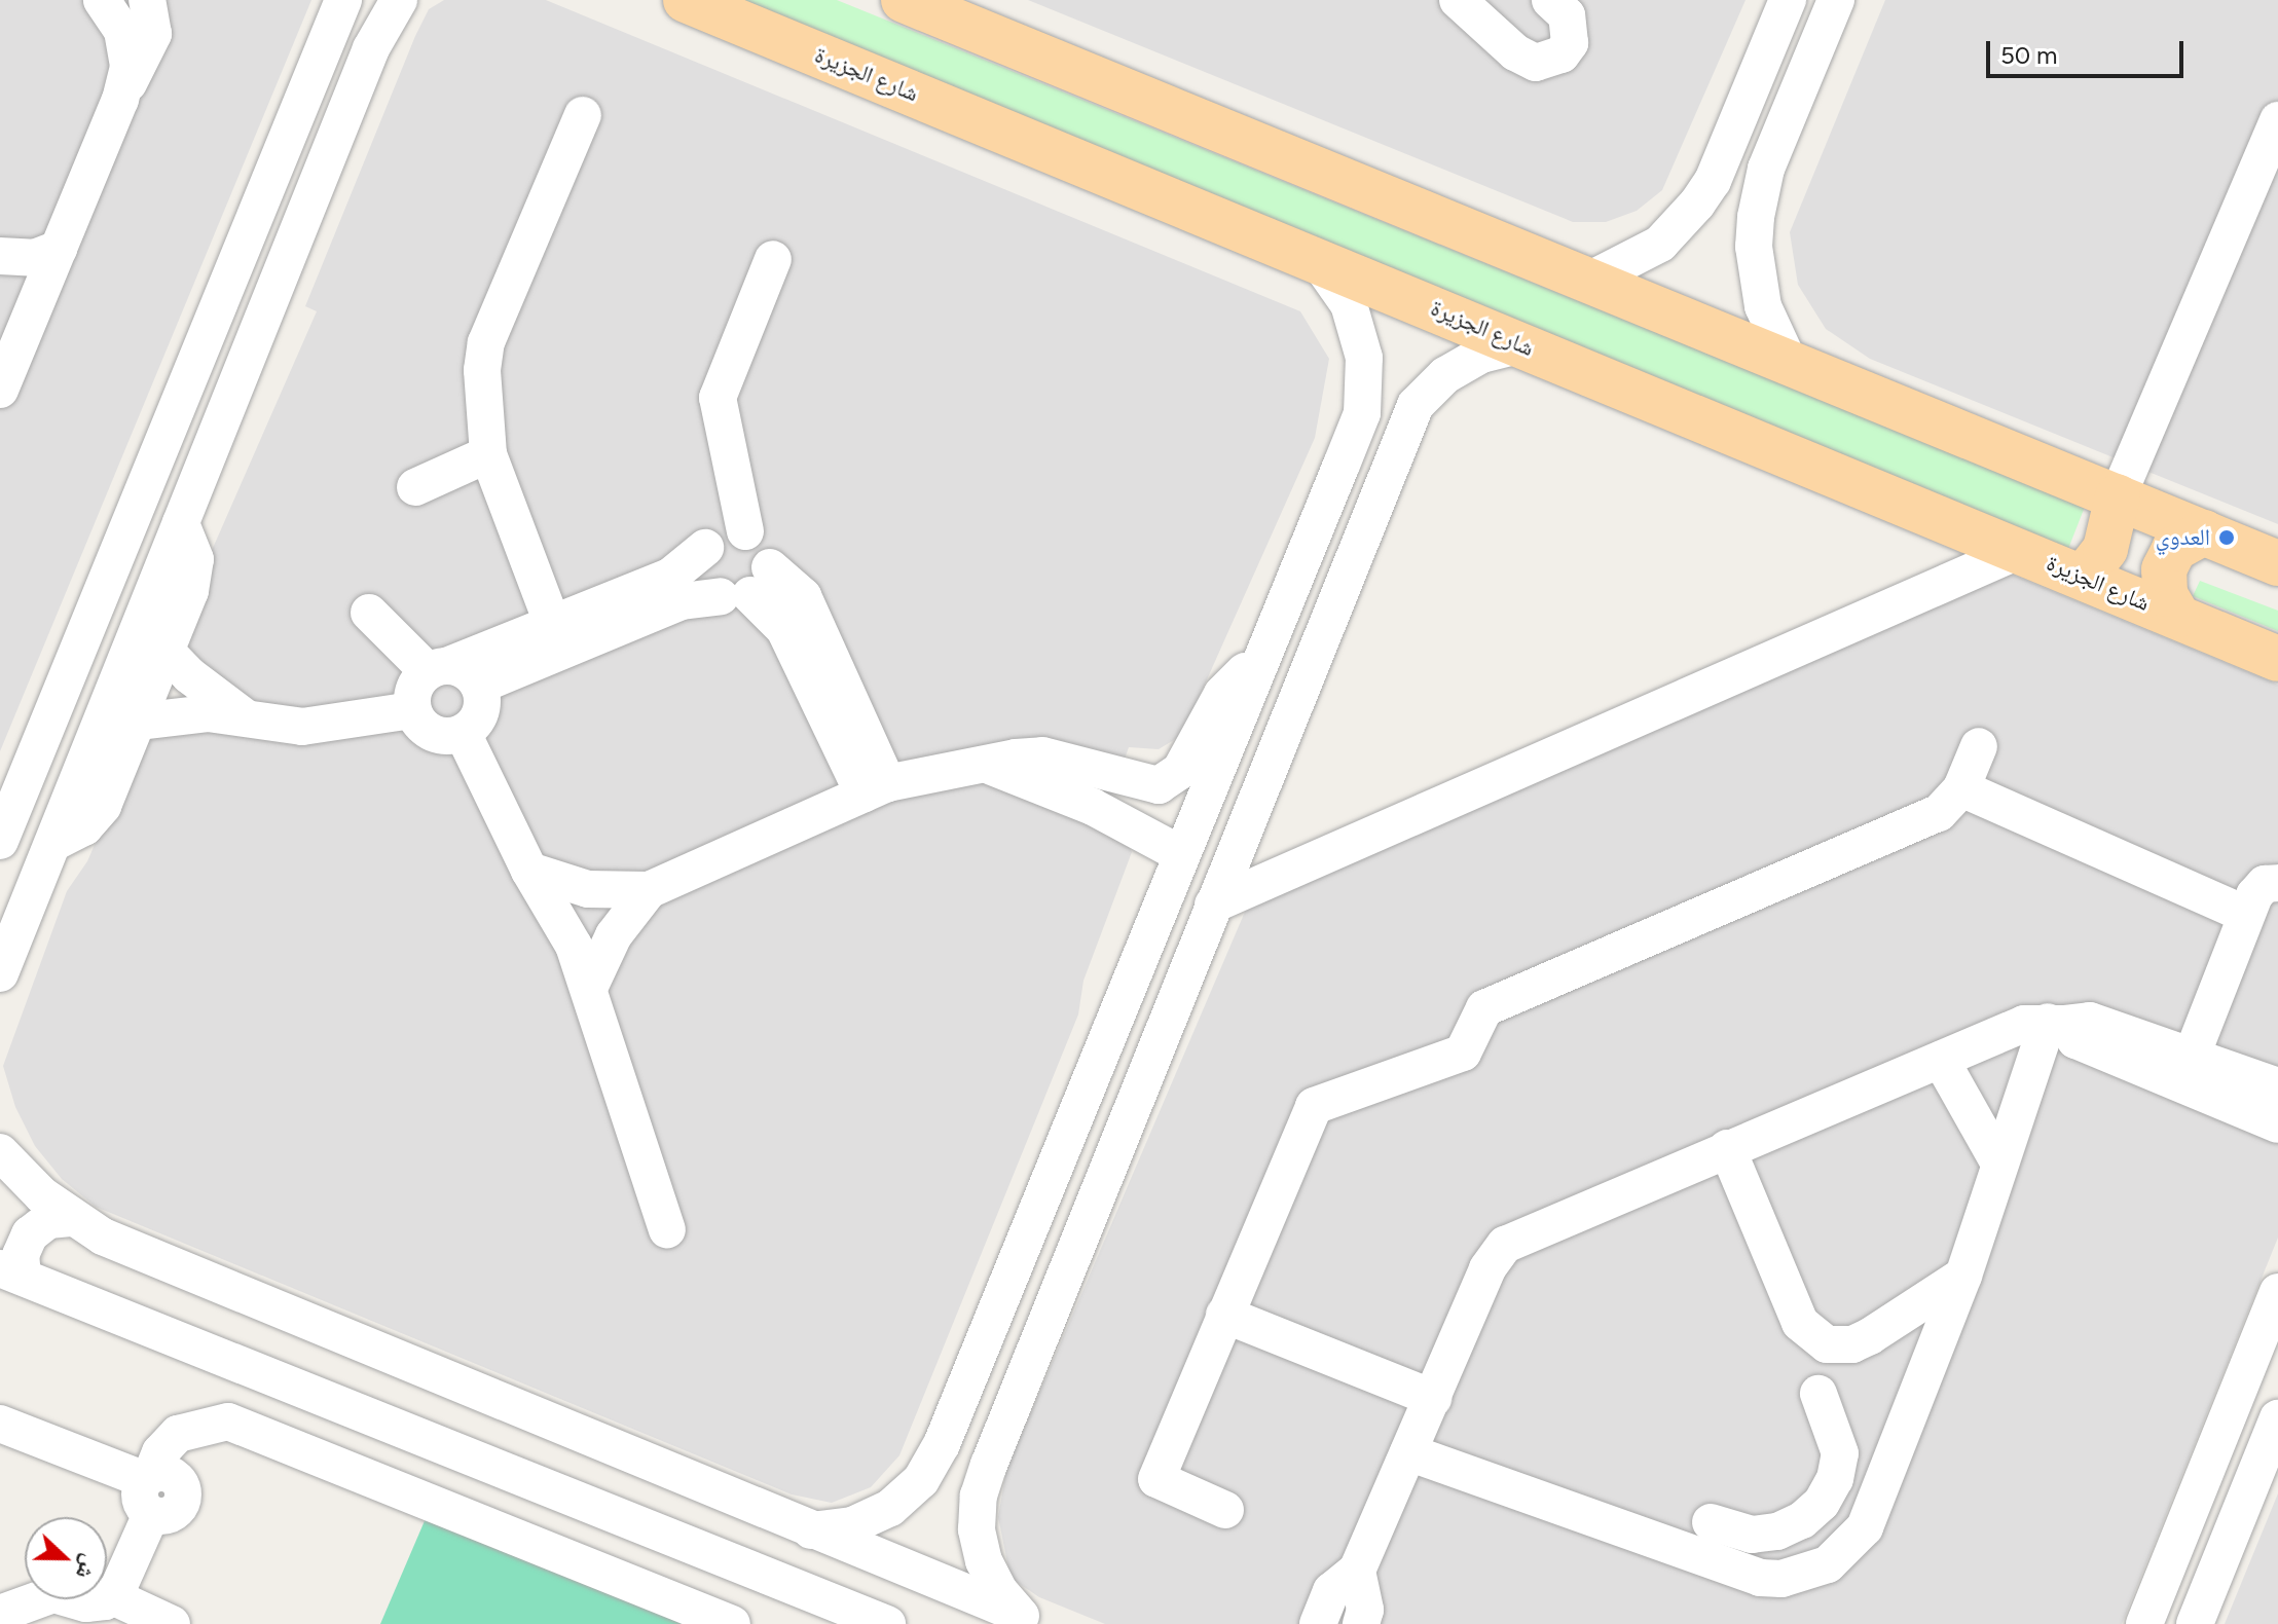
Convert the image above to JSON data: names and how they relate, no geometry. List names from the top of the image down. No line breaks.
{"streets":{"main road":["شارع الجزيرة"]},"places":["العدوي"],"scale_bar":"50 m","north":"right"}
